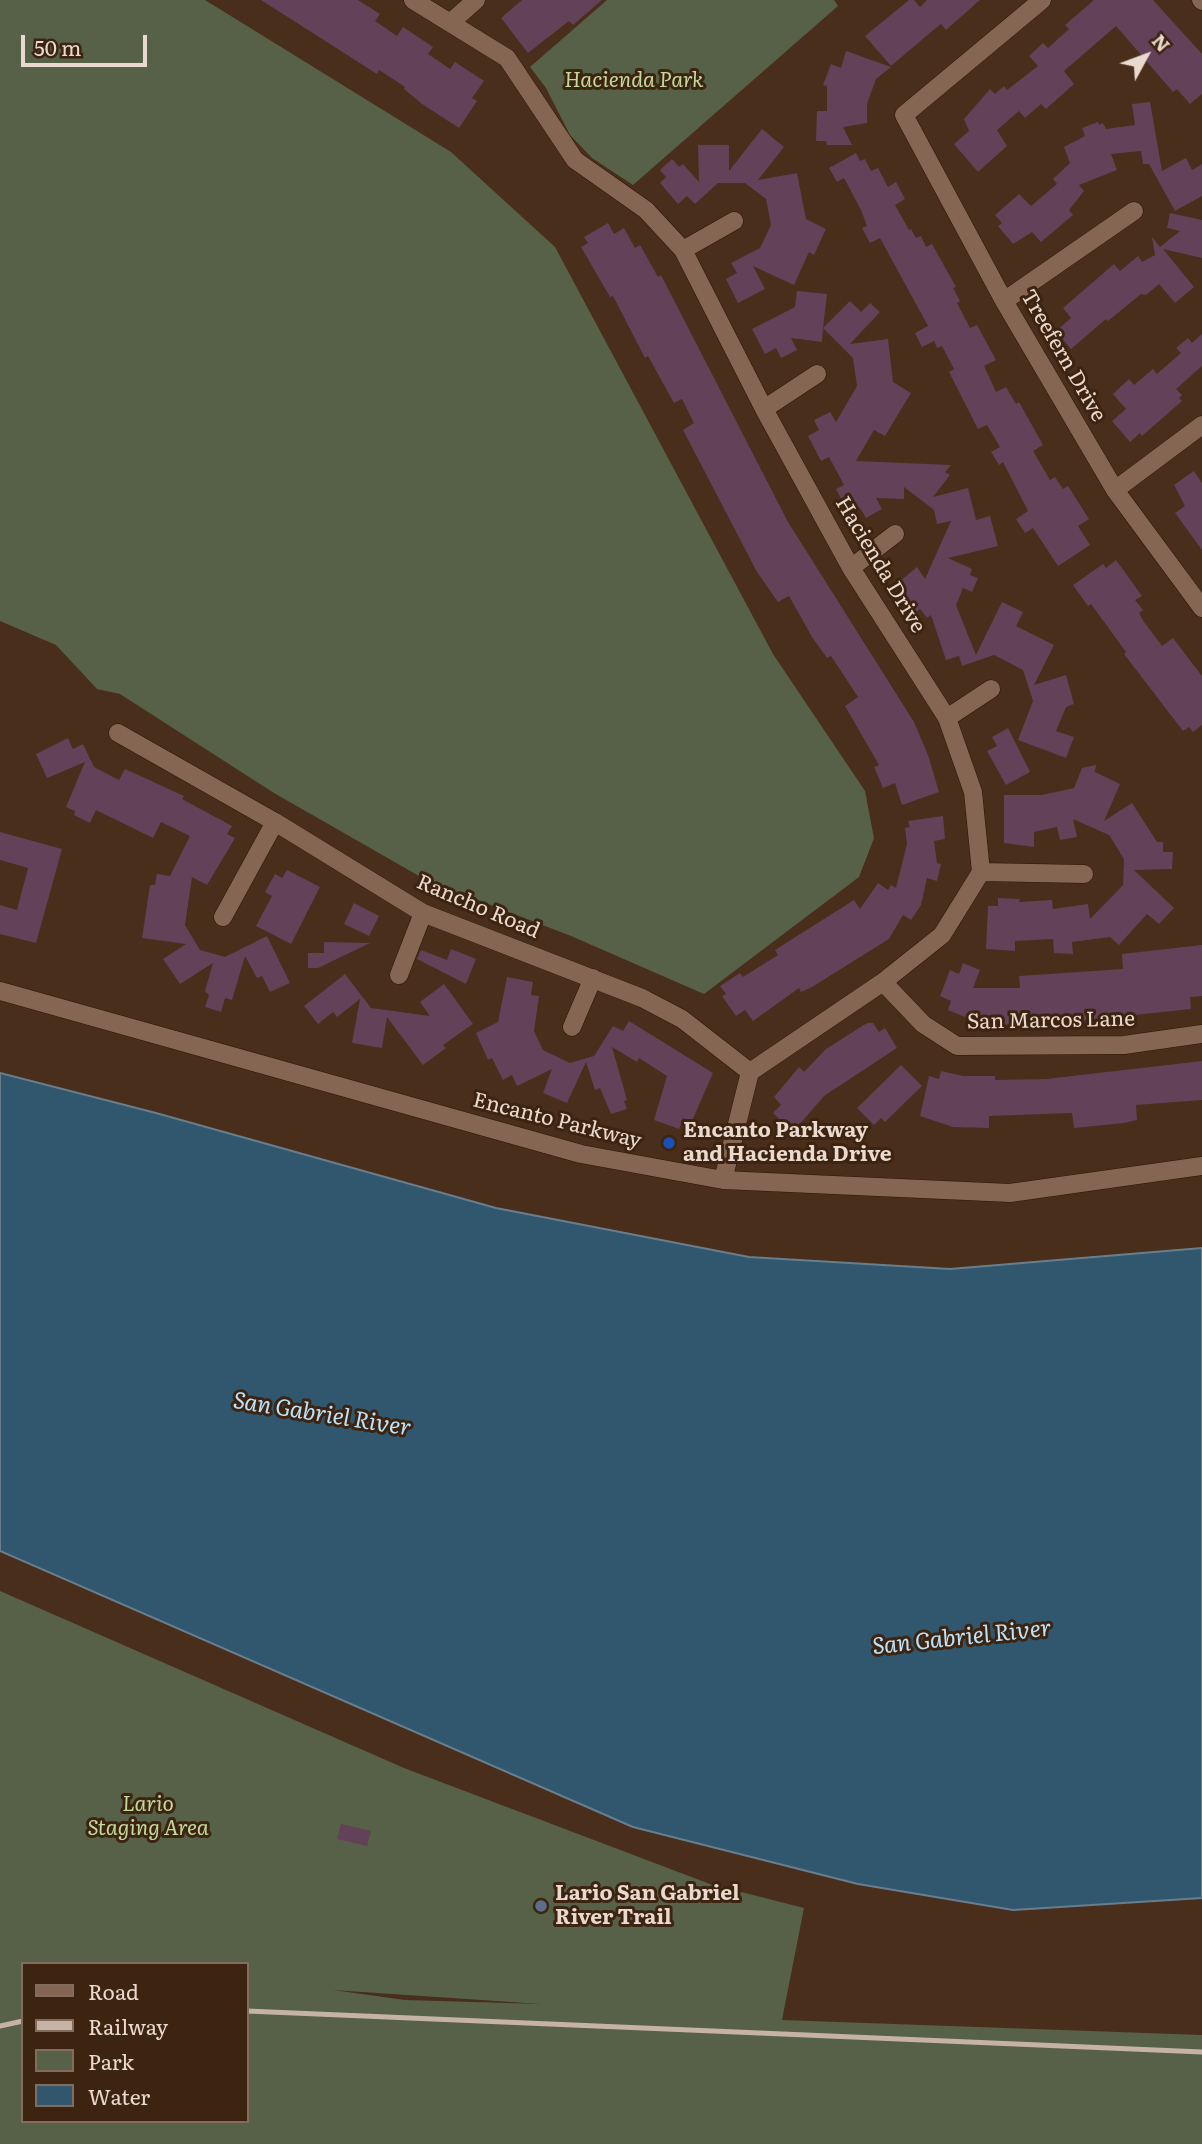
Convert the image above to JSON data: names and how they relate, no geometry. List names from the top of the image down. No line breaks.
{"streets":{"street":["Treefern Drive","Hacienda Drive","Rancho Road","San Marcos Lane","Encanto Parkway"]},"water":["San Gabriel River"],"parks":["Hacienda Park","Lario Staging Area"],"places":["Encanto Parkway and Hacienda Drive","Lario San Gabriel River Trail"],"legend":["Road","Railway","Park","Water"],"scale_bar":"50 m","north":"top right"}
